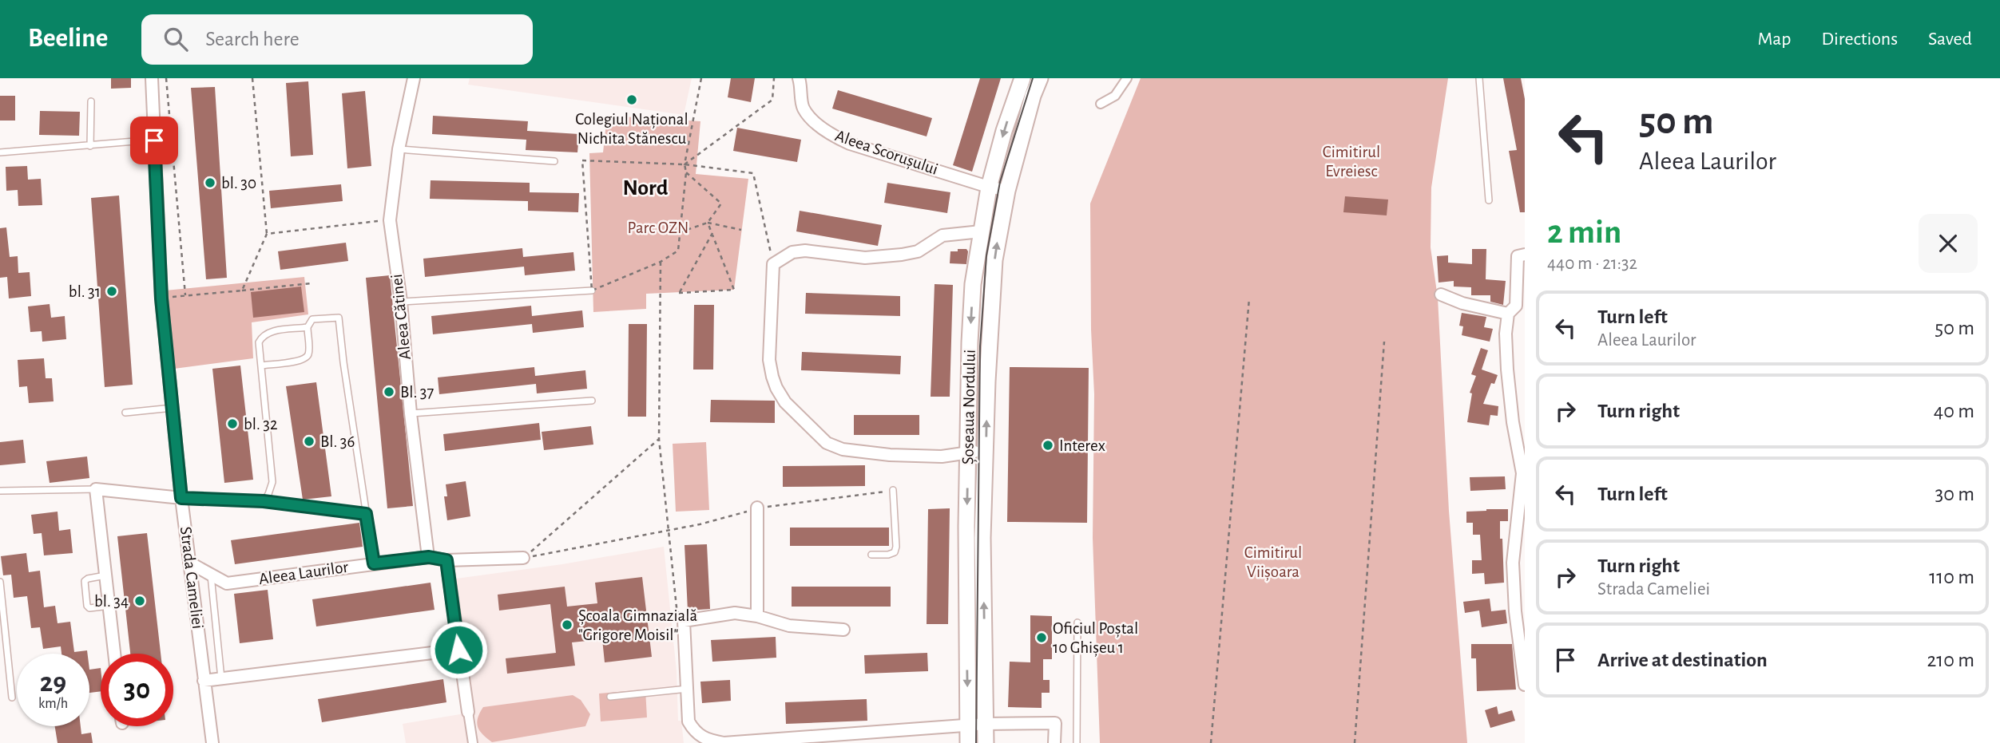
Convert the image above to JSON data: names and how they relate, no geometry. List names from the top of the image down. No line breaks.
{"streets":{"main road":["Șoseaua Nordului"],"street":["Aleea Scorușului","Aleea Cătinei","Aleea Laurilor","Strada Cameliei"]},"crossings":[["Aleea Scorușului","Șoseaua Nordului"],["Aleea Cătinei","Aleea Laurilor"],["Aleea Laurilor","Strada Cameliei"]],"districts":["Nord"],"parks":["Cimitirul Evreiesc","Parc OZN","Cimitirul Viișoara"],"places":["Colegiul Național Nichita Stănescu","bl. 30","bl. 31","Bl. 37","bl. 32","Bl. 36","Interex","bl. 34","Școala Gimnazială \"Grigore Moisil\"","Oficiul Poștal 10 Ghișeu 1"],"page":{"header":"Beeline","search":"Search here","nav":["Map","Directions","Saved"],"turn":["50 m","Aleea Laurilor"],"heading":["2 min","440 m · 21:32"],"list":[{"name":"Turn left","note":"Aleea Laurilor","value":"50 m"},{"name":"Turn right","value":"40 m"},{"name":"Turn left","value":"30 m"},{"name":"Turn right","note":"Strada Cameliei","value":"110 m"},{"name":"Arrive at destination","value":"210 m"}],"speed":"29 km/h","limit":"30"}}
